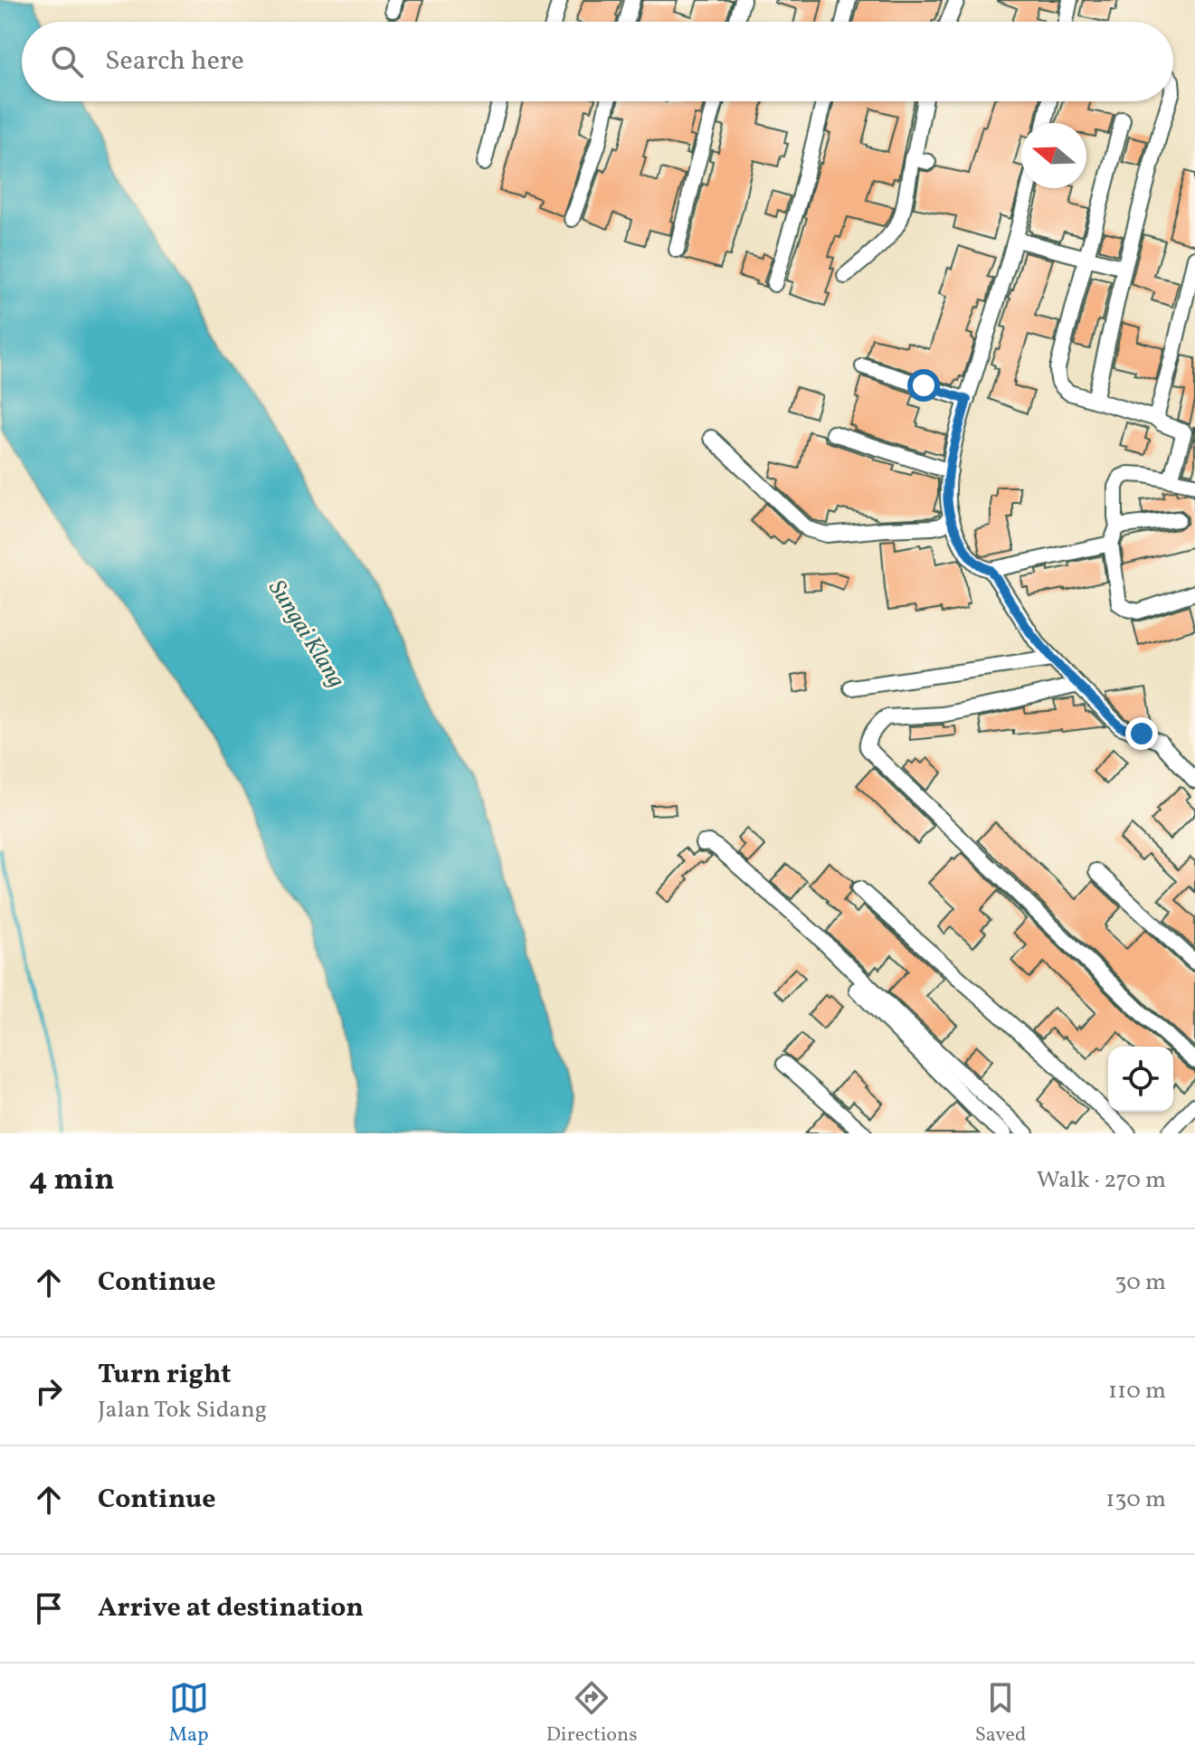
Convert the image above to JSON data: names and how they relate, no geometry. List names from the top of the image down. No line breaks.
{"water":["Sungai Klang"],"north":"left","page":{"search":"Search here","heading":["4 min","Walk · 270 m"],"list":[["Continue","30 m"],["Turn right","Jalan Tok Sidang","110 m"],["Continue","130 m"],"Arrive at destination"],"nav":["Map","Directions","Saved"]}}
